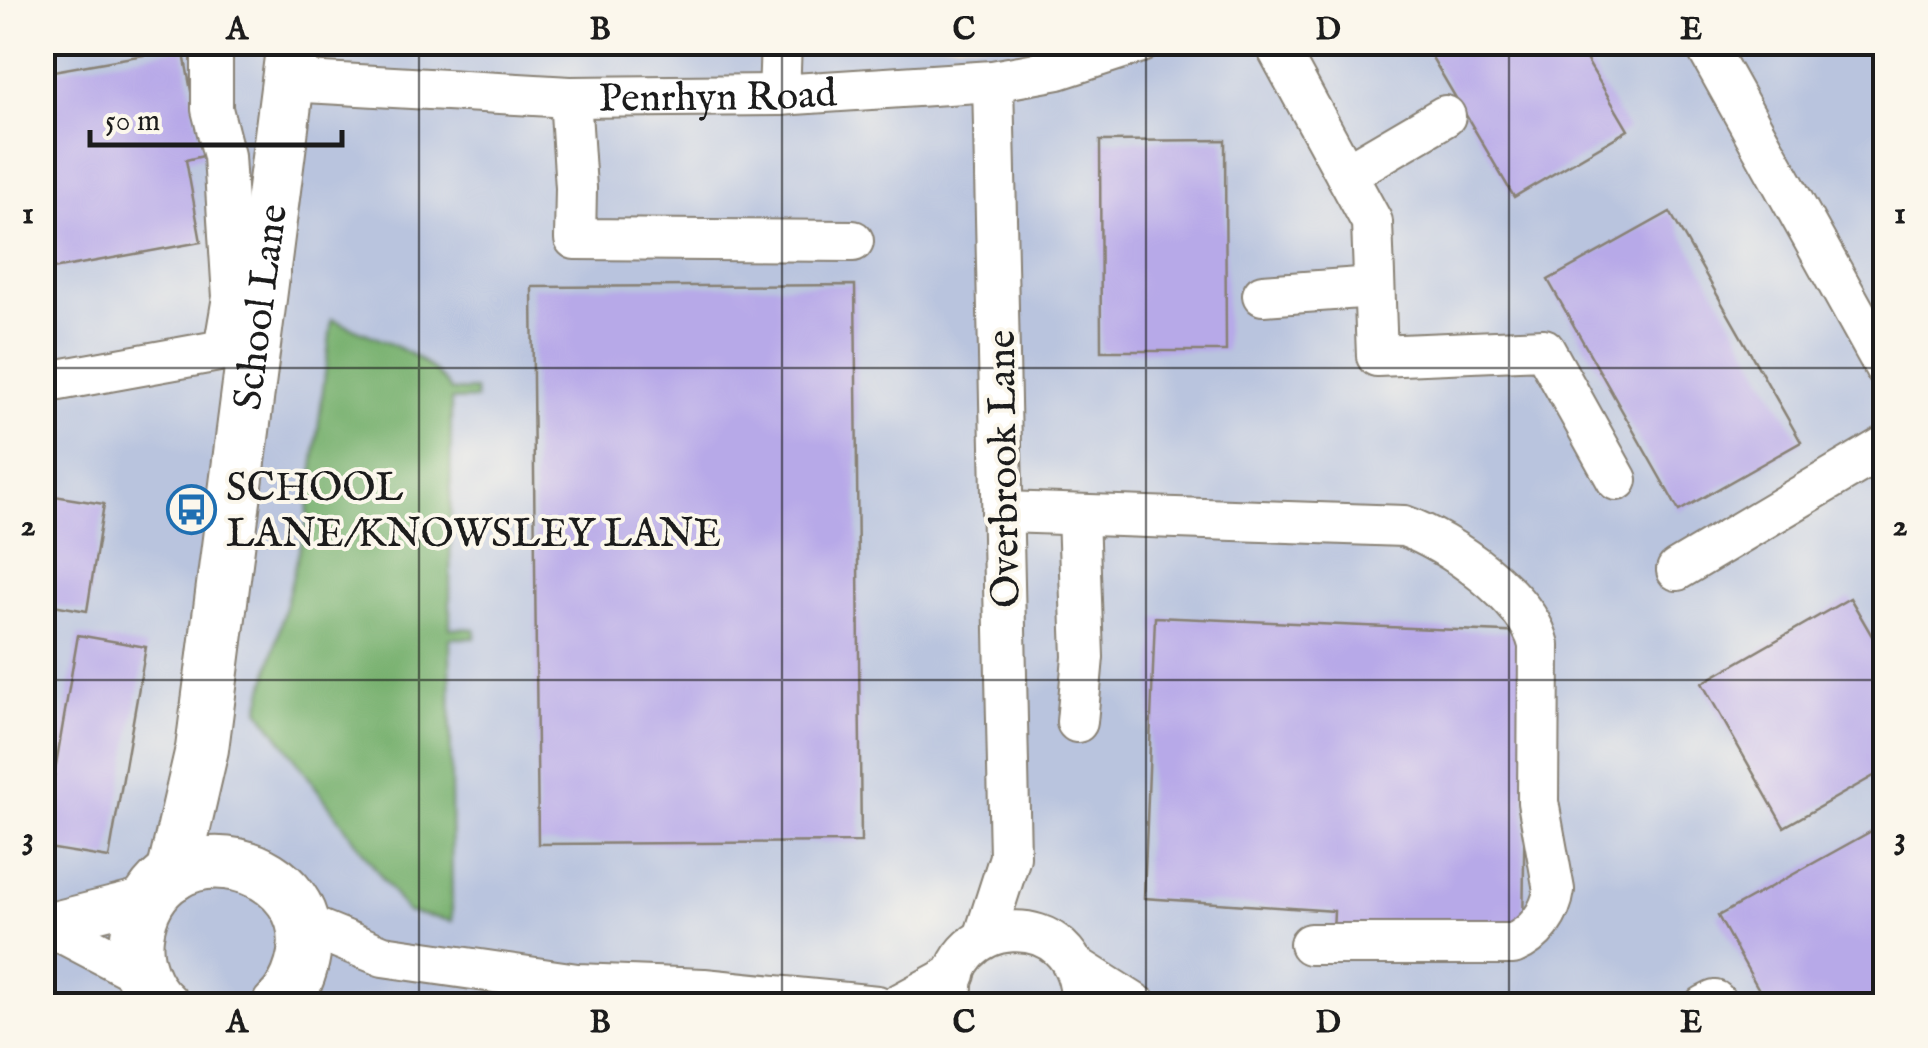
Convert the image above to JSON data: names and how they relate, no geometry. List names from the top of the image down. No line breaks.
{"streets":{"main road":["School Lane"],"street":["Penrhyn Road","Overbrook Lane"]},"crossings":[["Penrhyn Road","School Lane"],["Penrhyn Road","Overbrook Lane"]],"places":{"bus stop":["SCHOOL LANE/KNOWSLEY LANE"]},"scale_bar":"50 m","grid":{"columns":["A","B","C","D","E"],"rows":["1","2","3"]}}
